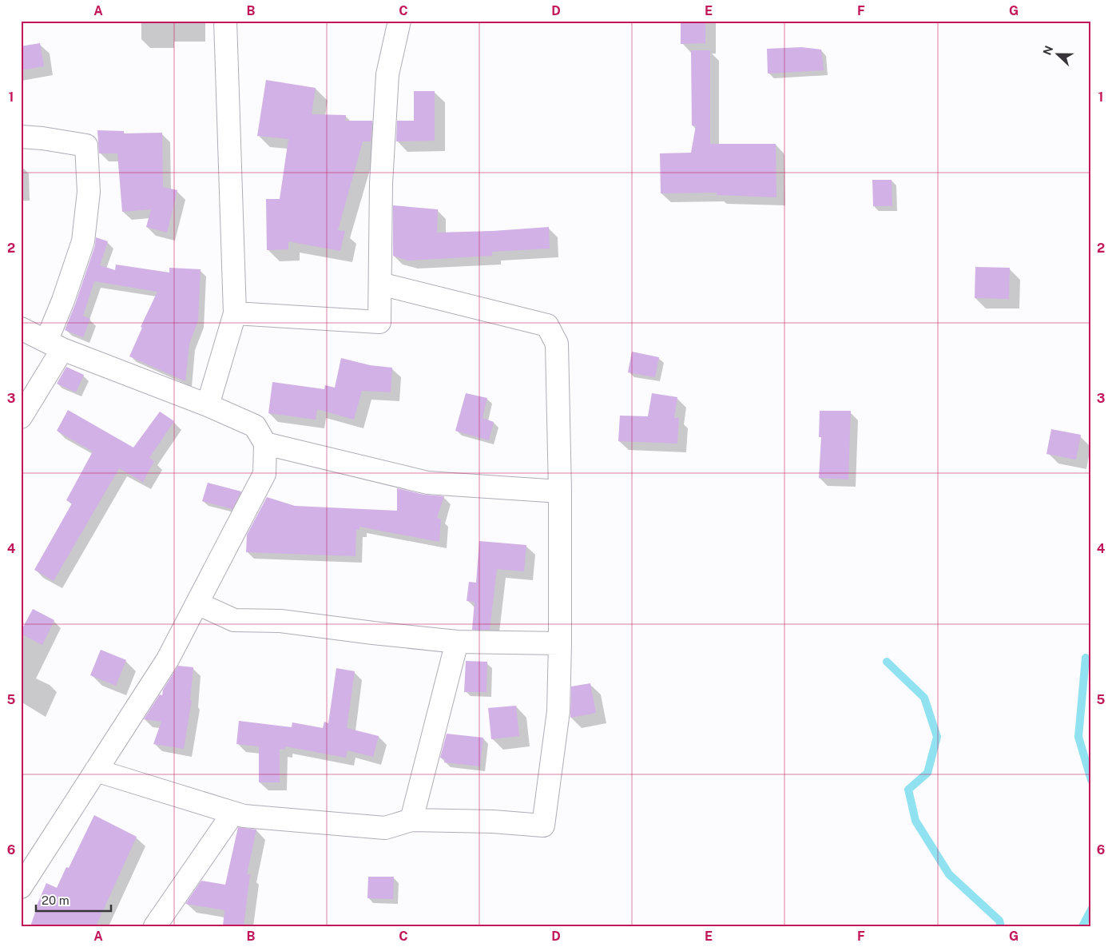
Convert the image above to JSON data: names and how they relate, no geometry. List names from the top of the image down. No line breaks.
{"scale_bar":"20 m","north":"left","grid":{"columns":["A","B","C","D","E","F","G"],"rows":["1","2","3","4","5","6"]}}
